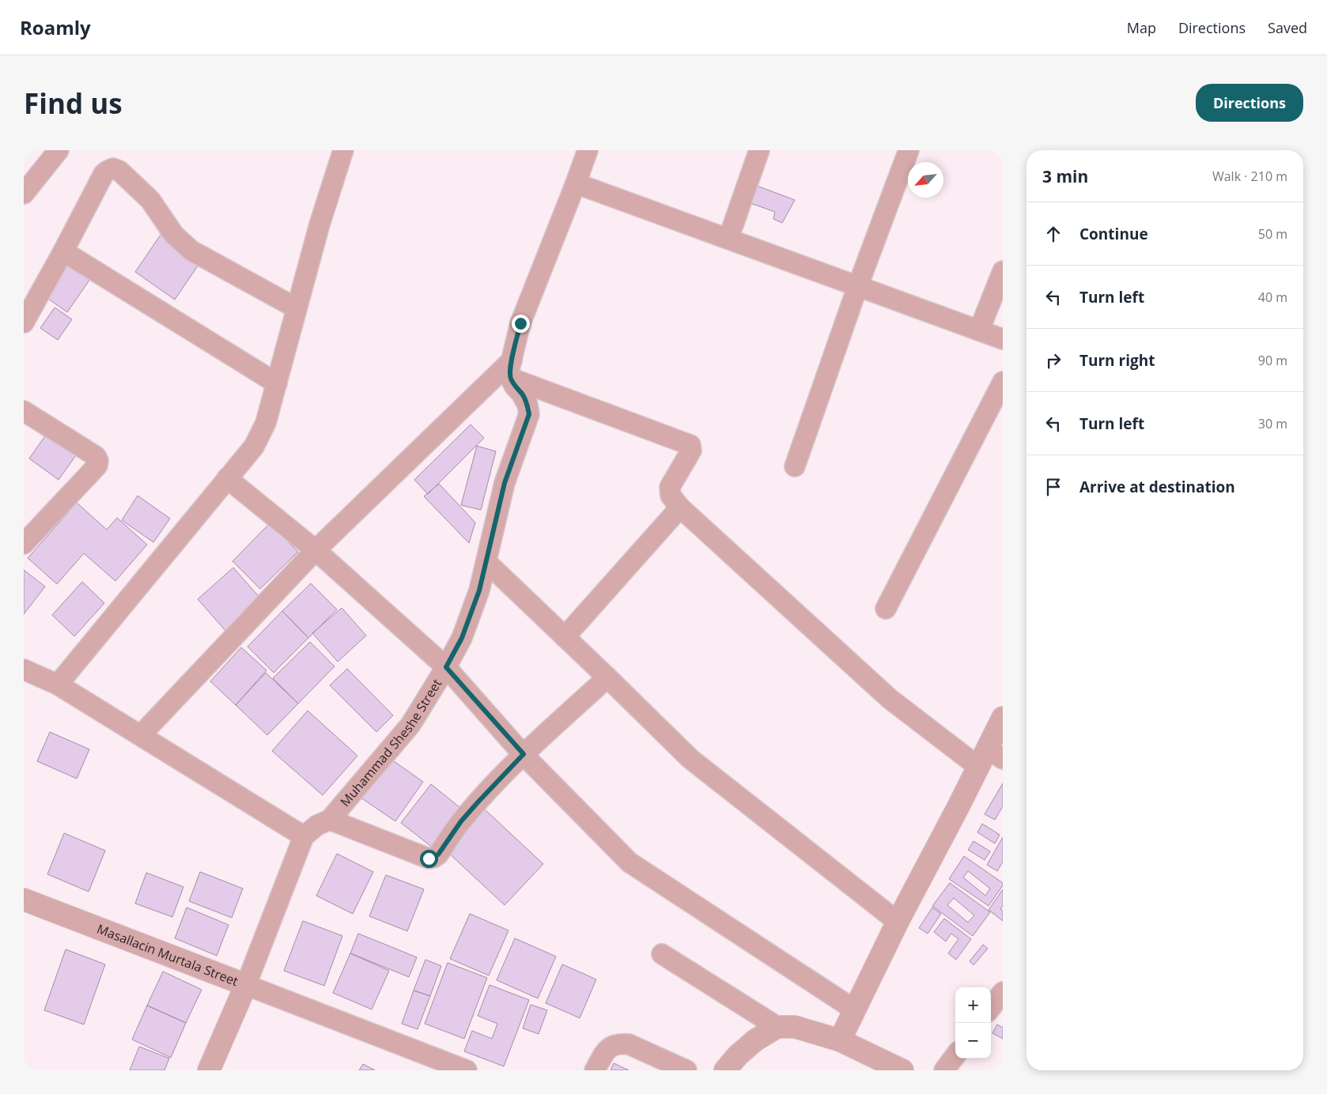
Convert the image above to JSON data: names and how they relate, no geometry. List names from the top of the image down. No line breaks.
{"streets":{"street":["Muhammad Sheshe Street","Masallacin Murtala Street"]},"north":"bottom left","page":{"header":"Roamly","nav":["Map","Directions","Saved"],"buttons":"Directions","title":"Find us","heading":["3 min","Walk · 210 m"],"list":[["Continue","50 m"],["Turn left","40 m"],["Turn right","90 m"],["Turn left","30 m"],"Arrive at destination"],"map_buttons":["+","−"]}}
